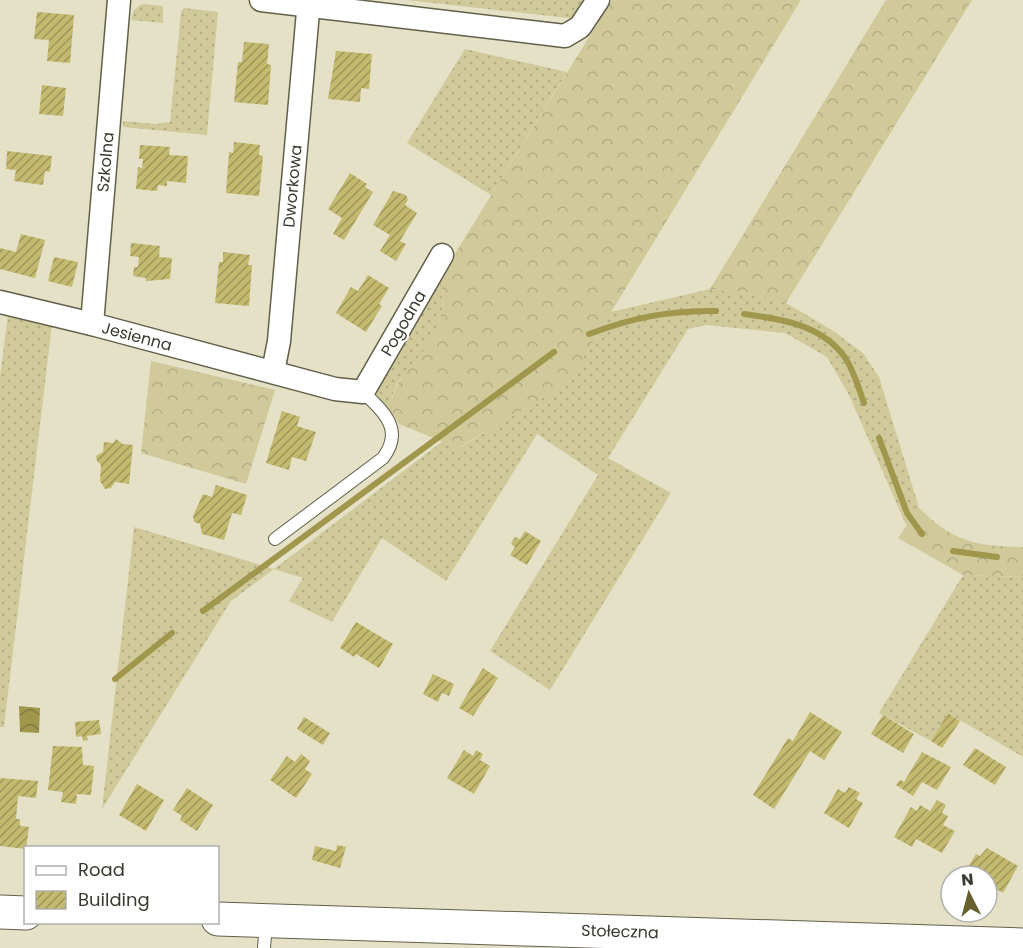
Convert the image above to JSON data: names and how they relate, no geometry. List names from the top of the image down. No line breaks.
{"streets":{"main road":["Stołeczna"],"street":["Szkolna","Dworkowa","Pogodna","Jesienna"]},"crossings":[["Szkolna","Jesienna"],["Dworkowa","Jesienna"],["Pogodna","Jesienna"]],"legend":["Road","Building"],"north":"top"}
